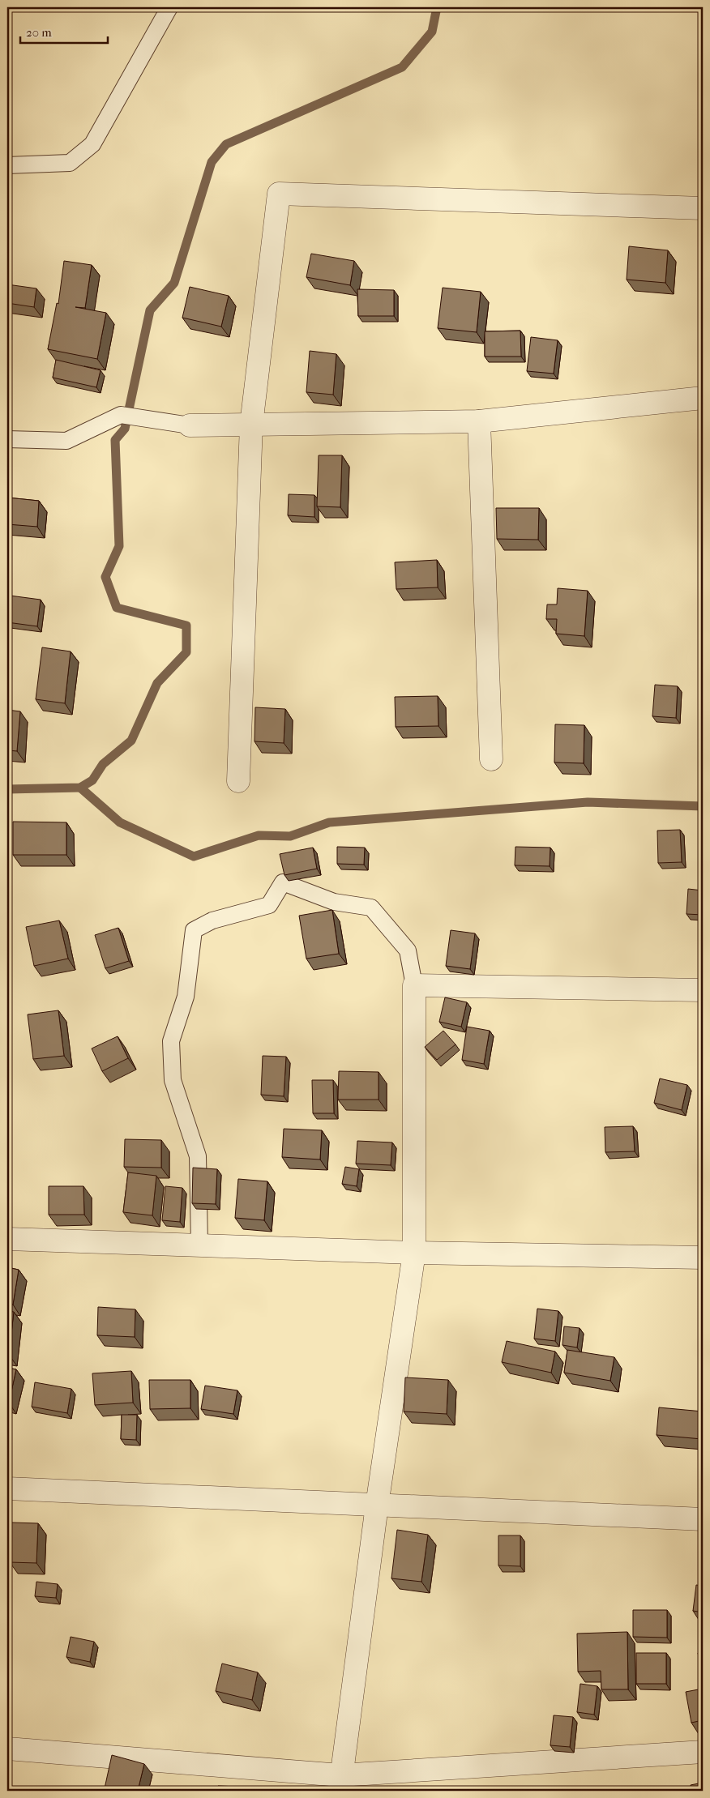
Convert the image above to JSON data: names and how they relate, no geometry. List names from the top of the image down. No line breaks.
{"scale_bar":"20 m"}
